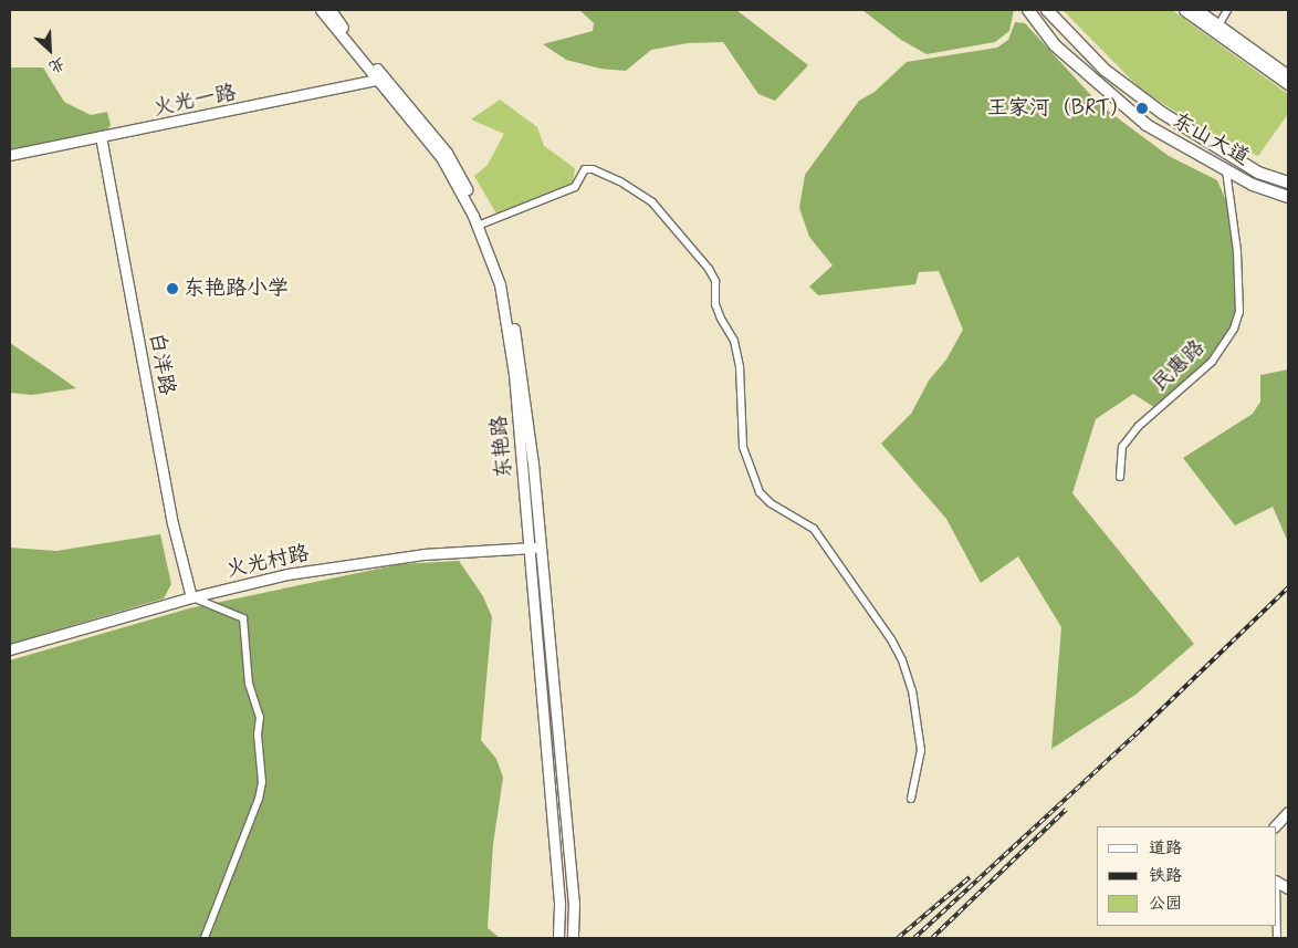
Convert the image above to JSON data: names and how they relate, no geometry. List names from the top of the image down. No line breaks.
{"streets":{"main road":["火光一路","东山大道","白洋路","东艳路","火光村路"],"street":["民惠路"]},"crossings":[["火光一路","白洋路"],["火光一路","东艳路"],["东山大道","民惠路"],["白洋路","火光村路"],["东艳路","火光村路"]],"places":["王家河（BRT）","东艳路小学"],"legend":["道路","铁路","公园"],"north":"bottom right"}
